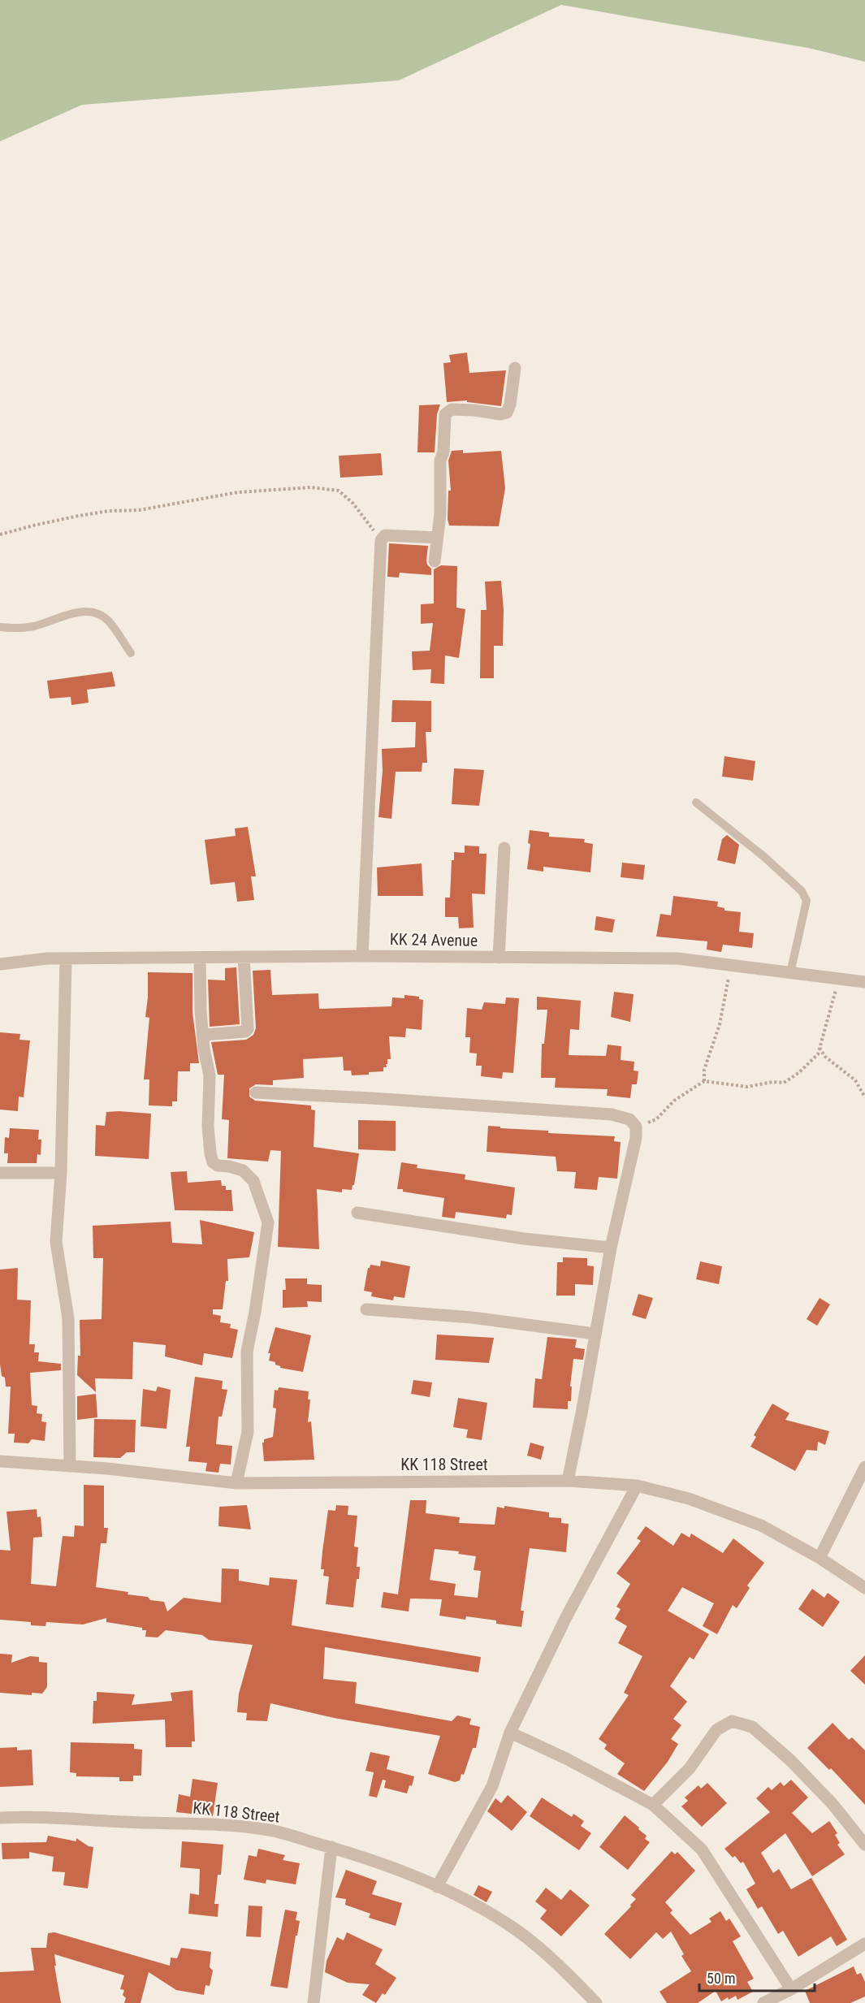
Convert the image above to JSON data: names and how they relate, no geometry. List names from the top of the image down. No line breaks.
{"streets":{"street":["KK 24 Avenue","KK 118 Street"]},"scale_bar":"50 m"}
